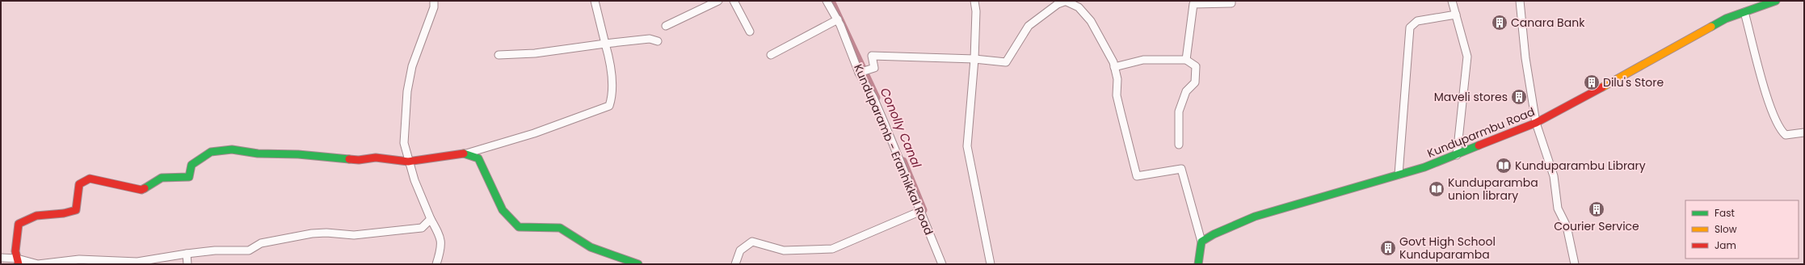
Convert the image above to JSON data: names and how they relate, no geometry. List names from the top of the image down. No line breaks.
{"streets":{"street":["Kunduparmbu Road","Kunduparamb - Eranhikkal Road"]},"water":["Conolly Canal"],"places":{"building":["Canara Bank","Dilu's Store","Maveli stores","Courier Service","Govt High School Kunduparamba"],"library":["Kunduparambu Library","Kunduparamba union library"]},"legend":["Fast","Slow","Jam"]}
